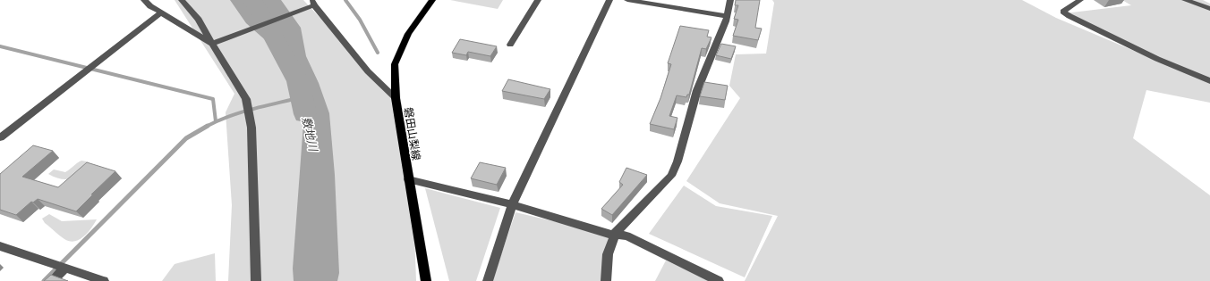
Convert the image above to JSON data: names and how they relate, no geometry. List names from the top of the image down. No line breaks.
{"streets":{"main road":["磐田山梨線"]},"water":["敷地川"]}
